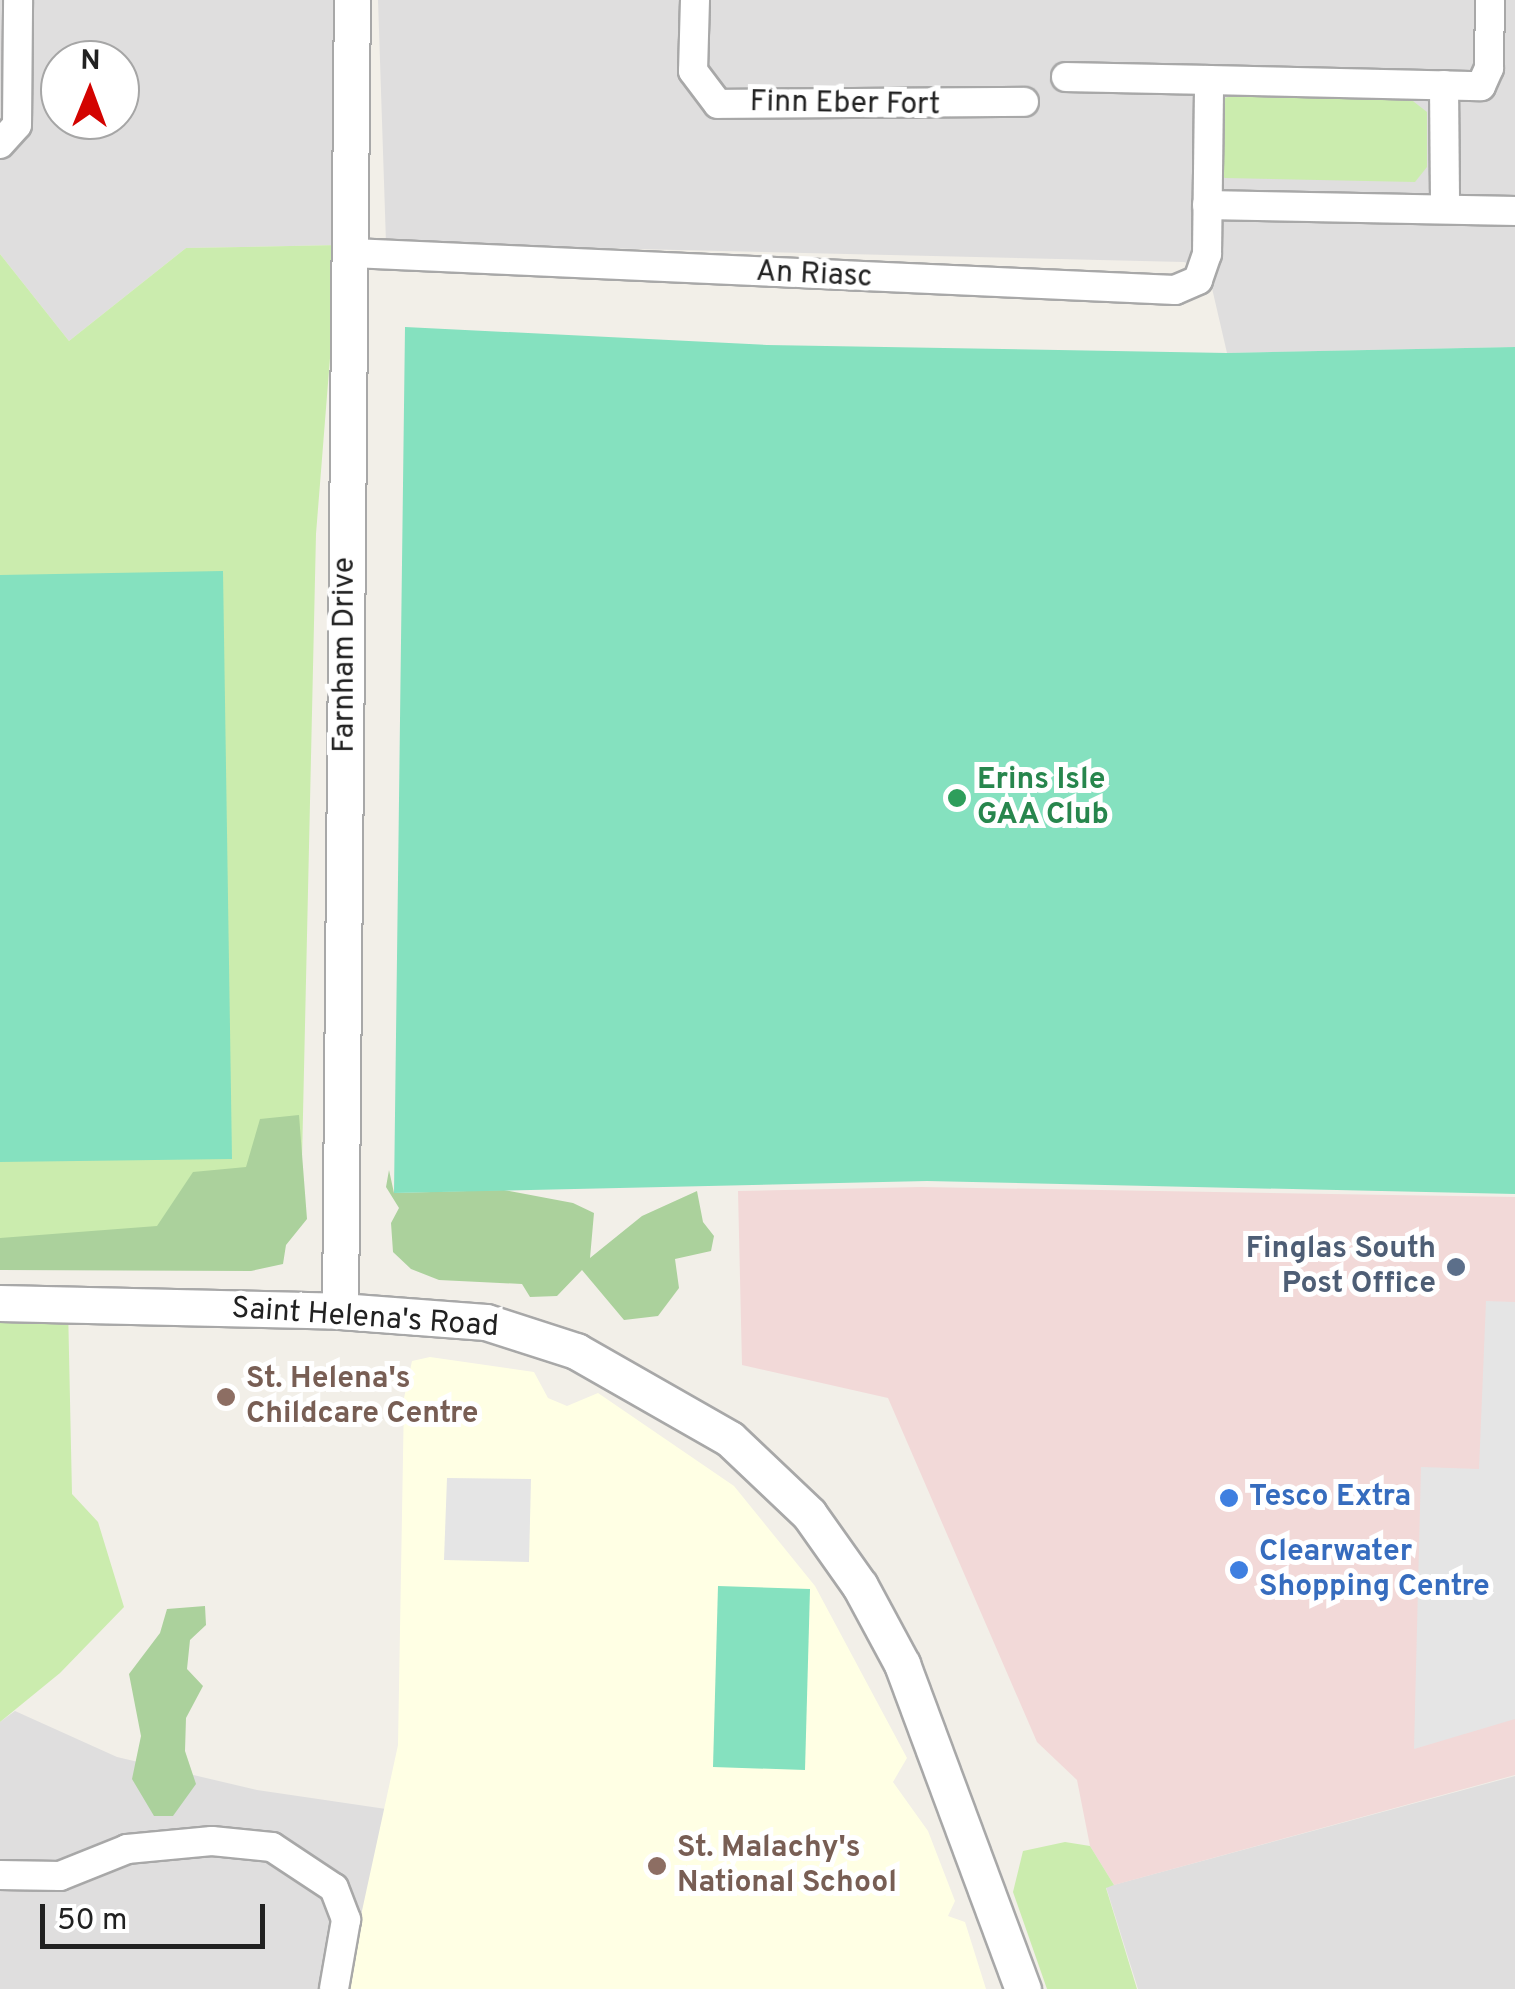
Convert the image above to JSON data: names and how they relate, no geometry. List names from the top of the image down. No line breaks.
{"streets":{"street":["Finn Eber Fort","An Riasc","Farnham Drive","Saint Helena's Road"]},"crossings":[["An Riasc","Farnham Drive"],["Farnham Drive","Saint Helena's Road"]],"places":["Erins Isle GAA Club","Finglas South Post Office","St. Helena's Childcare Centre","Tesco Extra","Clearwater Shopping Centre","St. Malachy's National School"],"scale_bar":"50 m","north":"top"}
